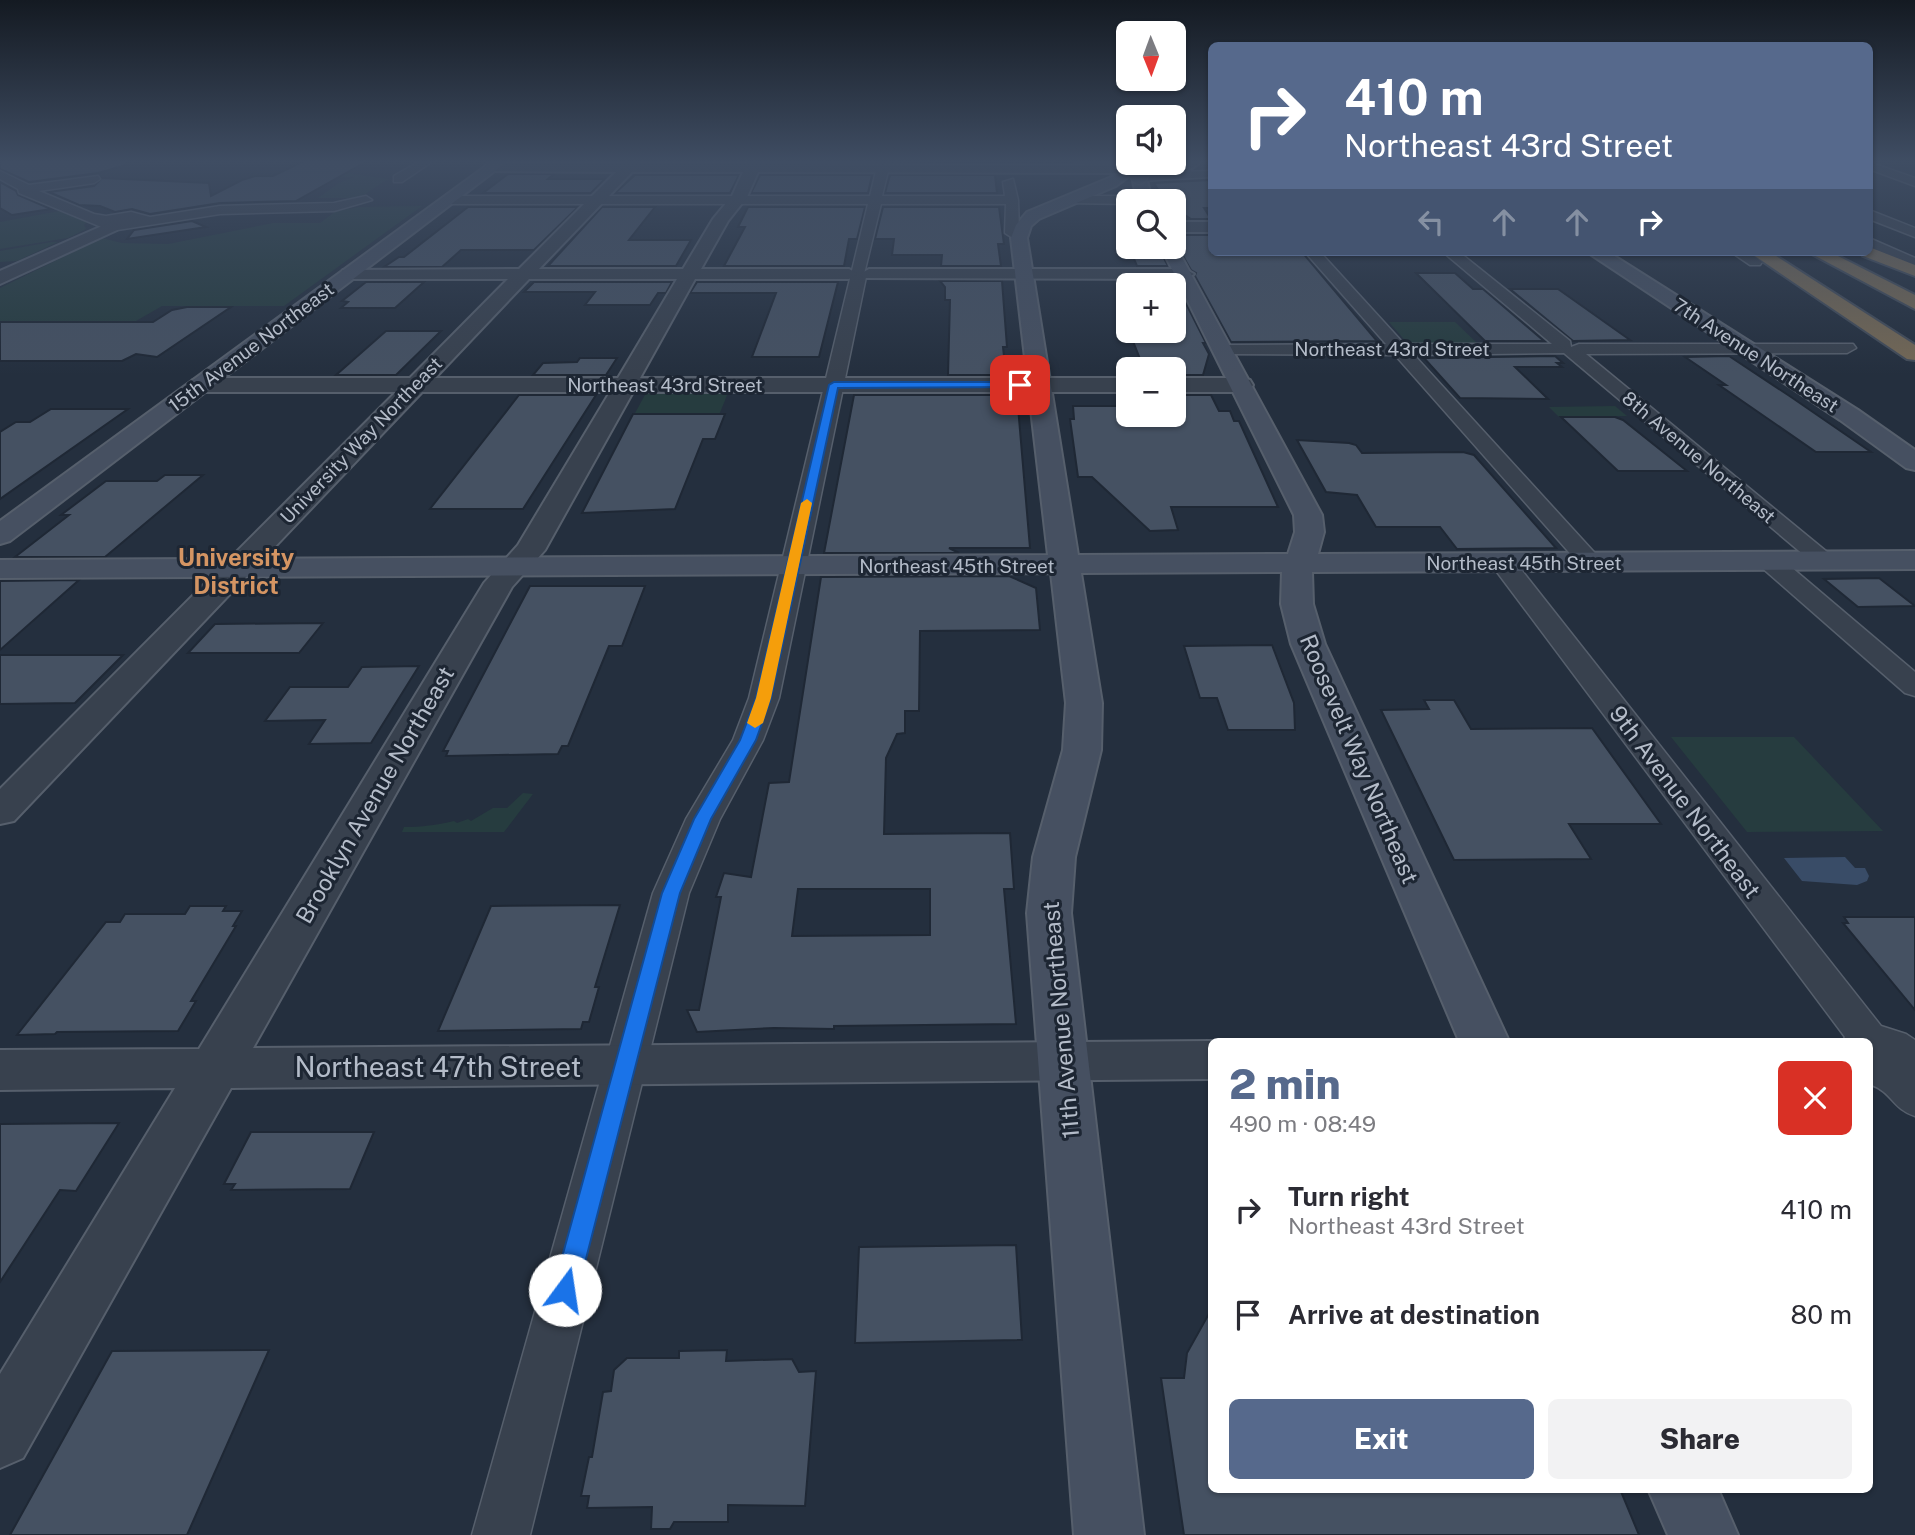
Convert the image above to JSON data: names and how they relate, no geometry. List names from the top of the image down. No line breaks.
{"streets":{"main road":["15th Avenue Northeast","7th Avenue Northeast","Northeast 45th Street","Roosevelt Way Northeast","11th Avenue Northeast"],"street":["Northeast 43rd Street","University Way Northeast","8th Avenue Northeast","Brooklyn Avenue Northeast","9th Avenue Northeast","Northeast 47th Street"]},"crossings":[["15th Avenue Northeast","Northeast 43rd Street"],["Northeast 43rd Street","7th Avenue Northeast"],["Northeast 43rd Street","University Way Northeast"],["Northeast 43rd Street","8th Avenue Northeast"],["Northeast 43rd Street","Roosevelt Way Northeast"],["Northeast 43rd Street","Brooklyn Avenue Northeast"],["Northeast 43rd Street","11th Avenue Northeast"],["University Way Northeast","Northeast 45th Street"],["8th Avenue Northeast","Northeast 45th Street"],["Northeast 45th Street","Roosevelt Way Northeast"],["Northeast 45th Street","Brooklyn Avenue Northeast"],["Northeast 45th Street","9th Avenue Northeast"],["Northeast 45th Street","11th Avenue Northeast"],["Brooklyn Avenue Northeast","Northeast 47th Street"],["11th Avenue Northeast","Northeast 47th Street"]],"districts":["University District"],"north":"bottom","page":{"map_buttons":["+","−"],"turn":["410 m","Northeast 43rd Street"],"heading":["2 min","490 m · 08:49"],"list":[{"name":"Turn right","note":"Northeast 43rd Street","value":"410 m"},{"name":"Arrive at destination","value":"80 m"}],"buttons":["Exit","Share"]}}
